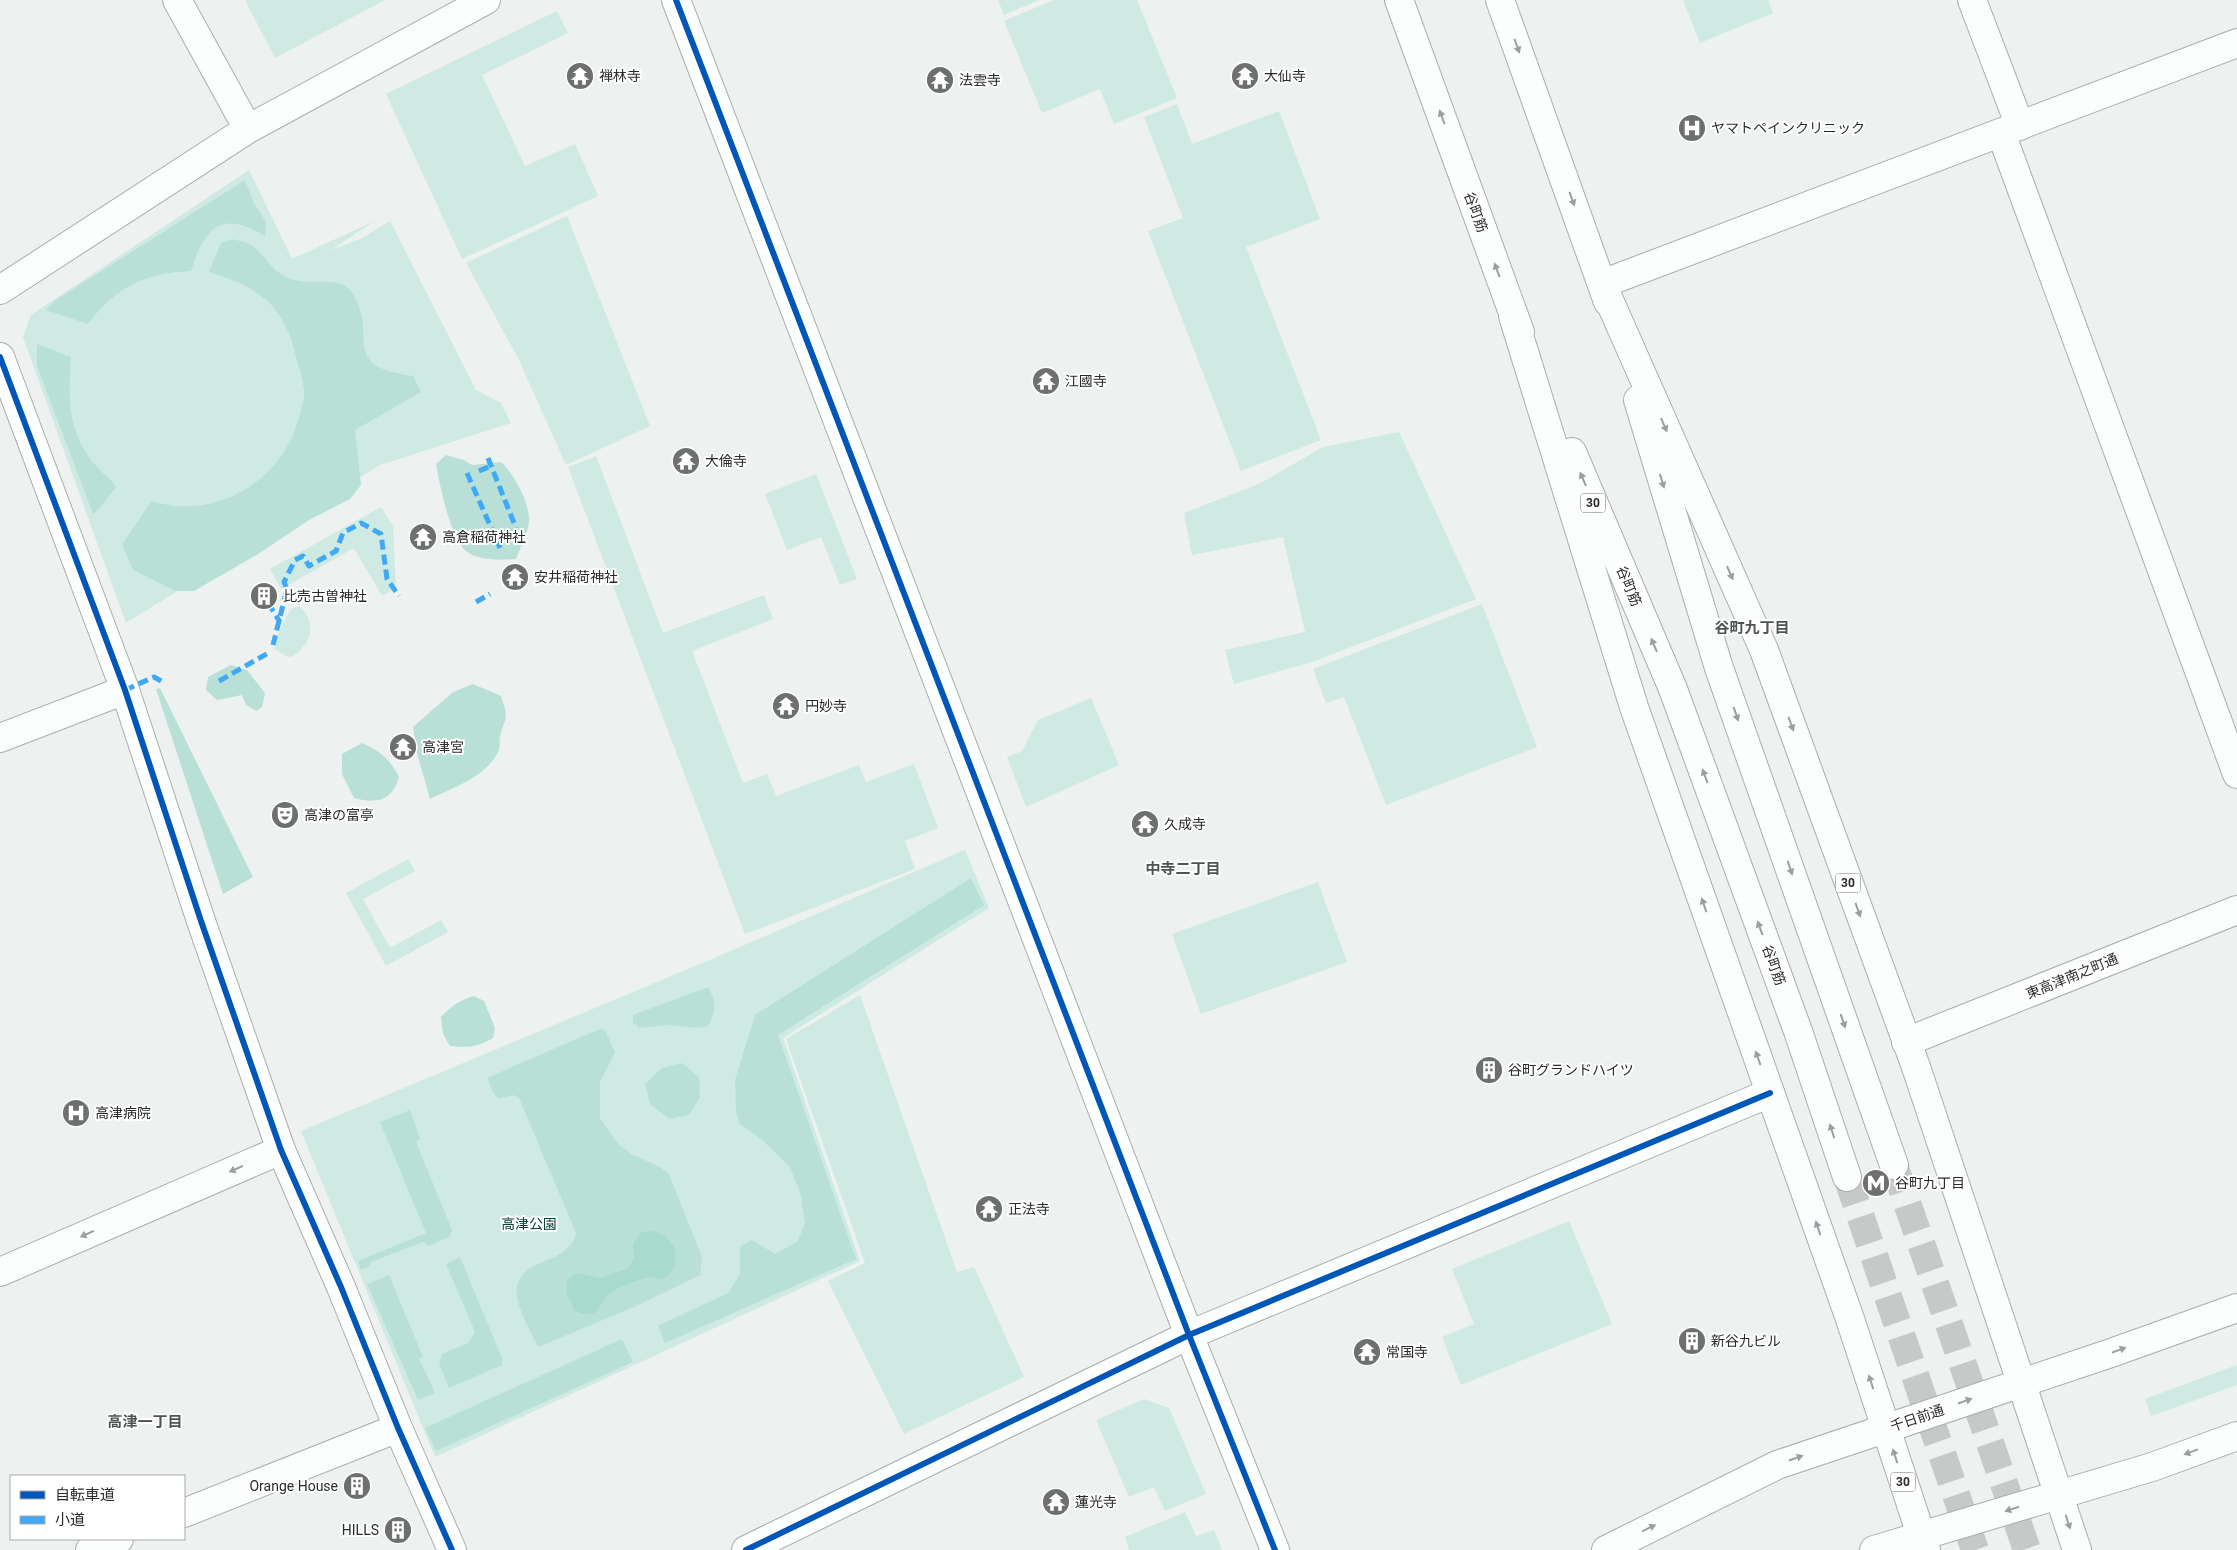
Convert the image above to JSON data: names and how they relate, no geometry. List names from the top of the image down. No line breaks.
{"streets":{"street":["谷町筋","30","東高津南之町通","千日前通"]},"crossings":[["谷町筋","30"],["30","東高津南之町通"],["30","千日前通"]],"districts":["谷町九丁目","中寺二丁目","高津一丁目"],"parks":["高津公園"],"places":{"temple":["禅林寺","大仙寺","法雲寺","江國寺","大倫寺","高倉稲荷神社","安井稲荷神社","円妙寺","高津宮","久成寺","正法寺","常国寺","蓮光寺"],"hospital":["ヤマトペインクリニック","高津病院"],"building":["比売古曽神社","谷町グランドハイツ","新谷九ビル","Orange House","HILLS"],"theatre":["高津の富亭"],"metro station":["谷町九丁目"]},"legend":["自転車道","小道"]}
